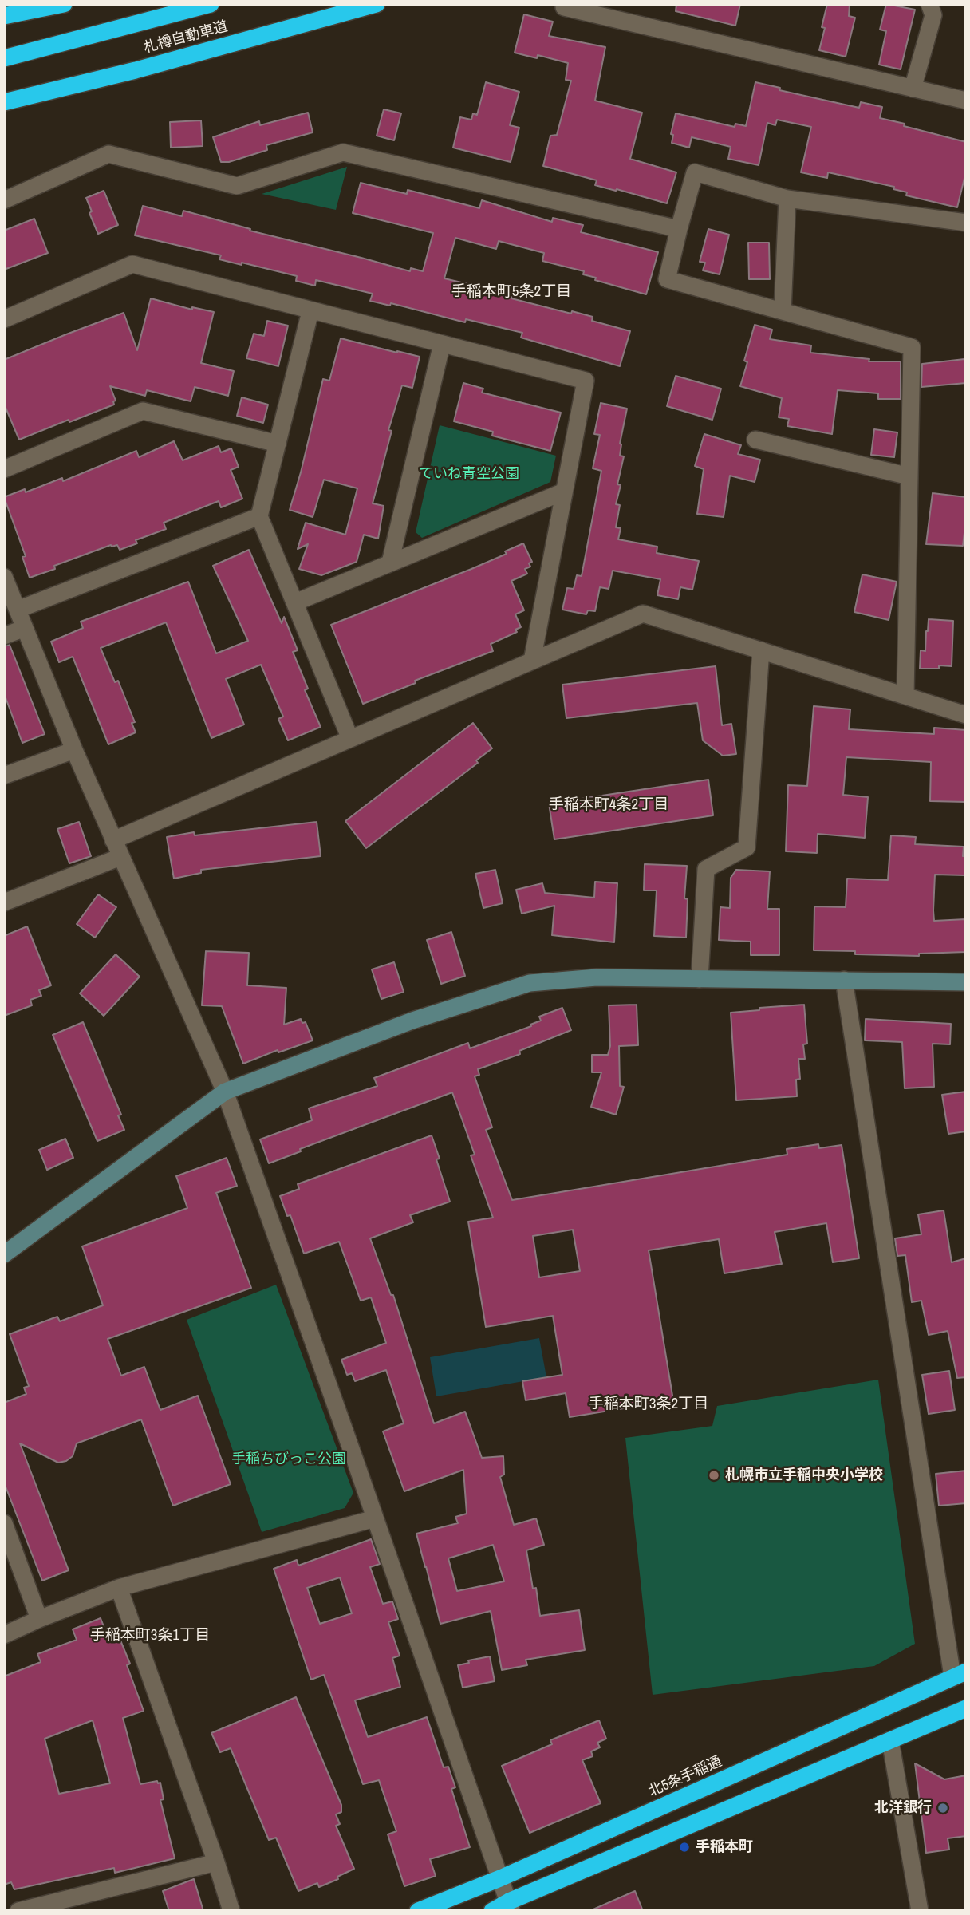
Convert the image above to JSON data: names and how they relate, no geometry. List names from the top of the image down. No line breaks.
{"streets":{"highway":["札樽自動車道","北5条手稲通"]},"districts":["手稲本町5条2丁目","手稲本町4条2丁目","手稲本町3条2丁目","手稲本町3条1丁目"],"parks":["ていね青空公園","手稲ちびっこ公園"],"places":["札幌市立手稲中央小学校","北洋銀行","手稲本町"]}
